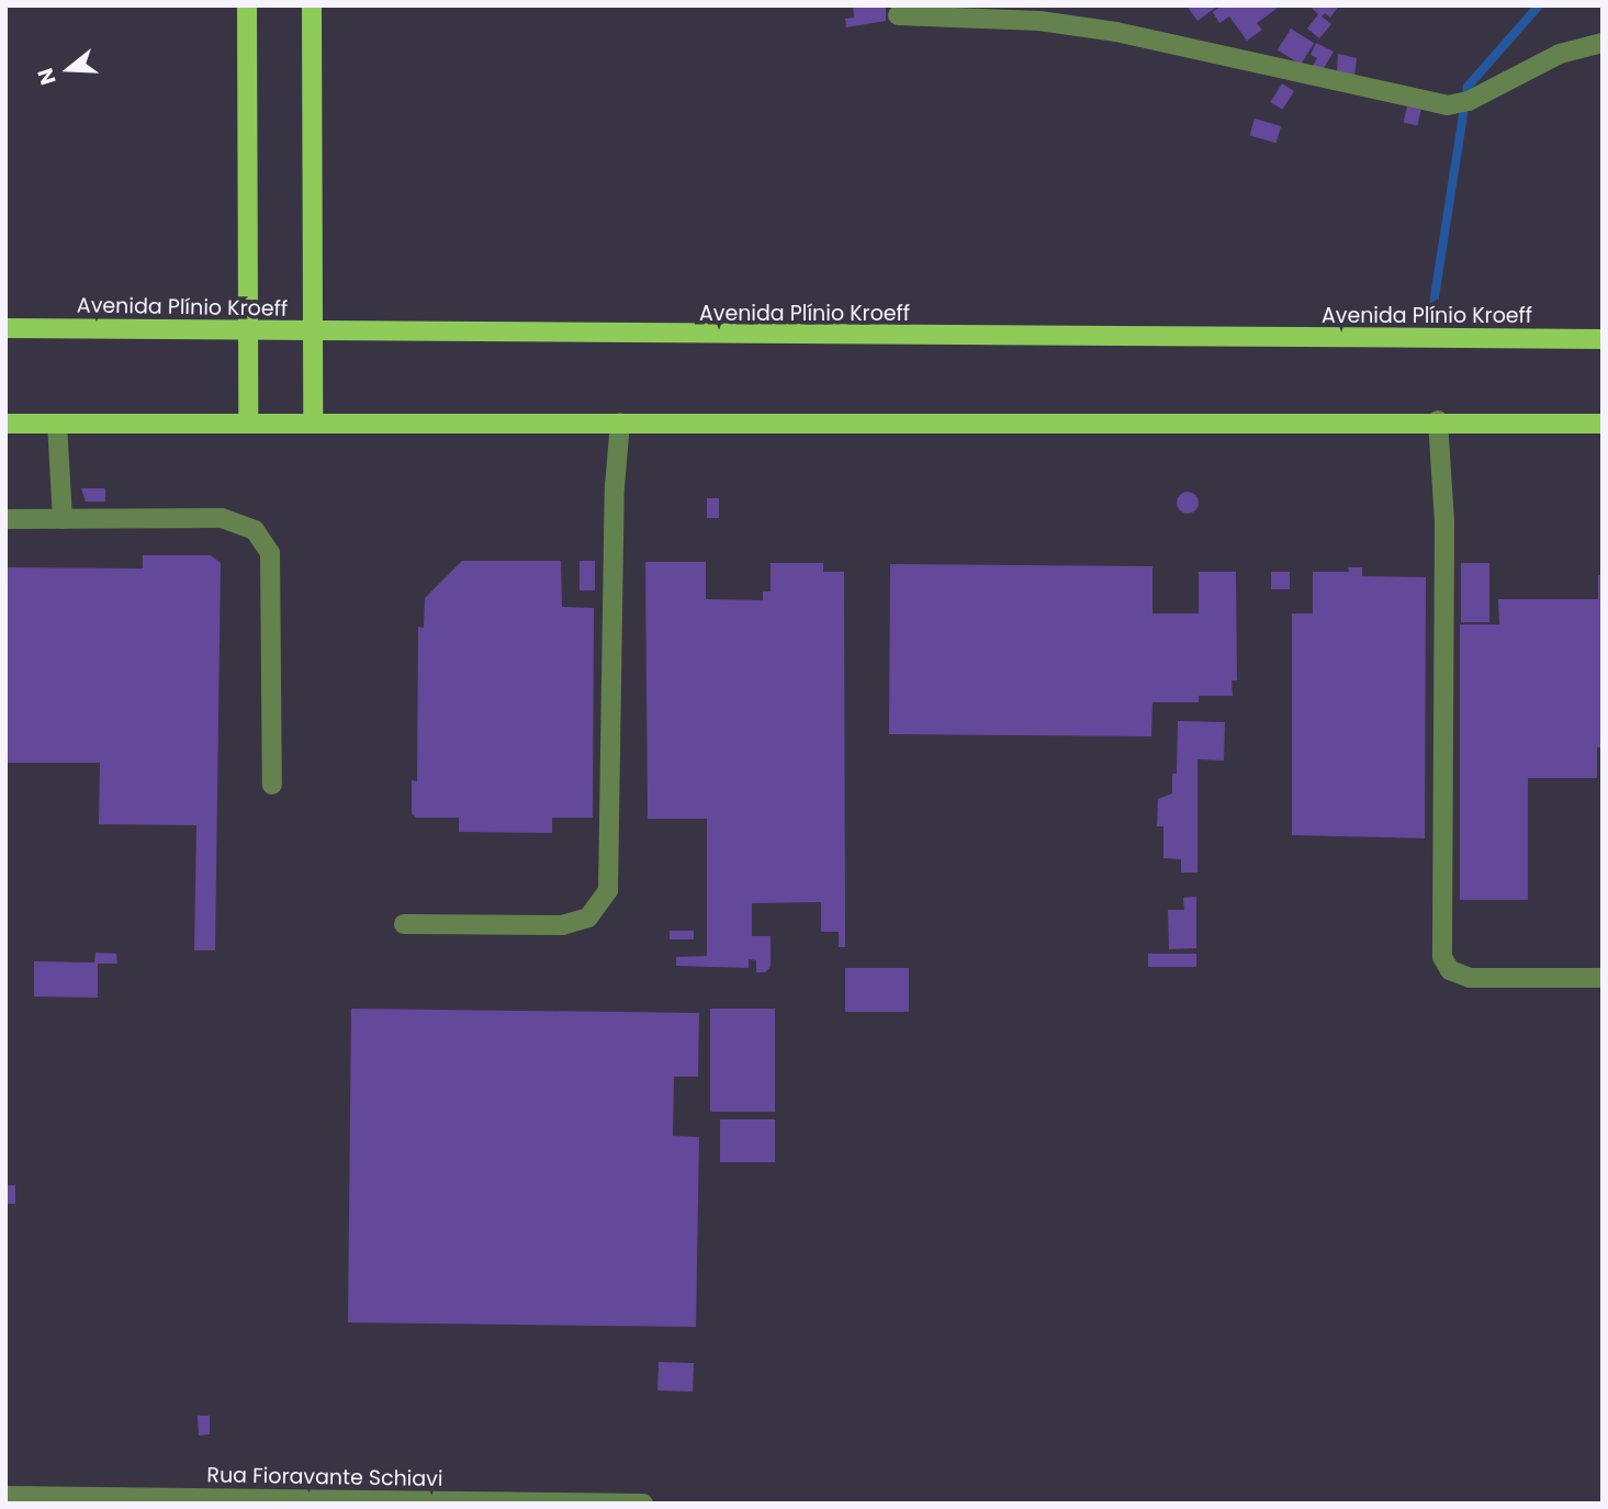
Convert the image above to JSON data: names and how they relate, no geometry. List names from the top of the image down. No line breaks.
{"streets":{"main road":["Avenida Plínio Kroeff"],"street":["Rua Fioravante Schiavi"]},"north":"left"}
